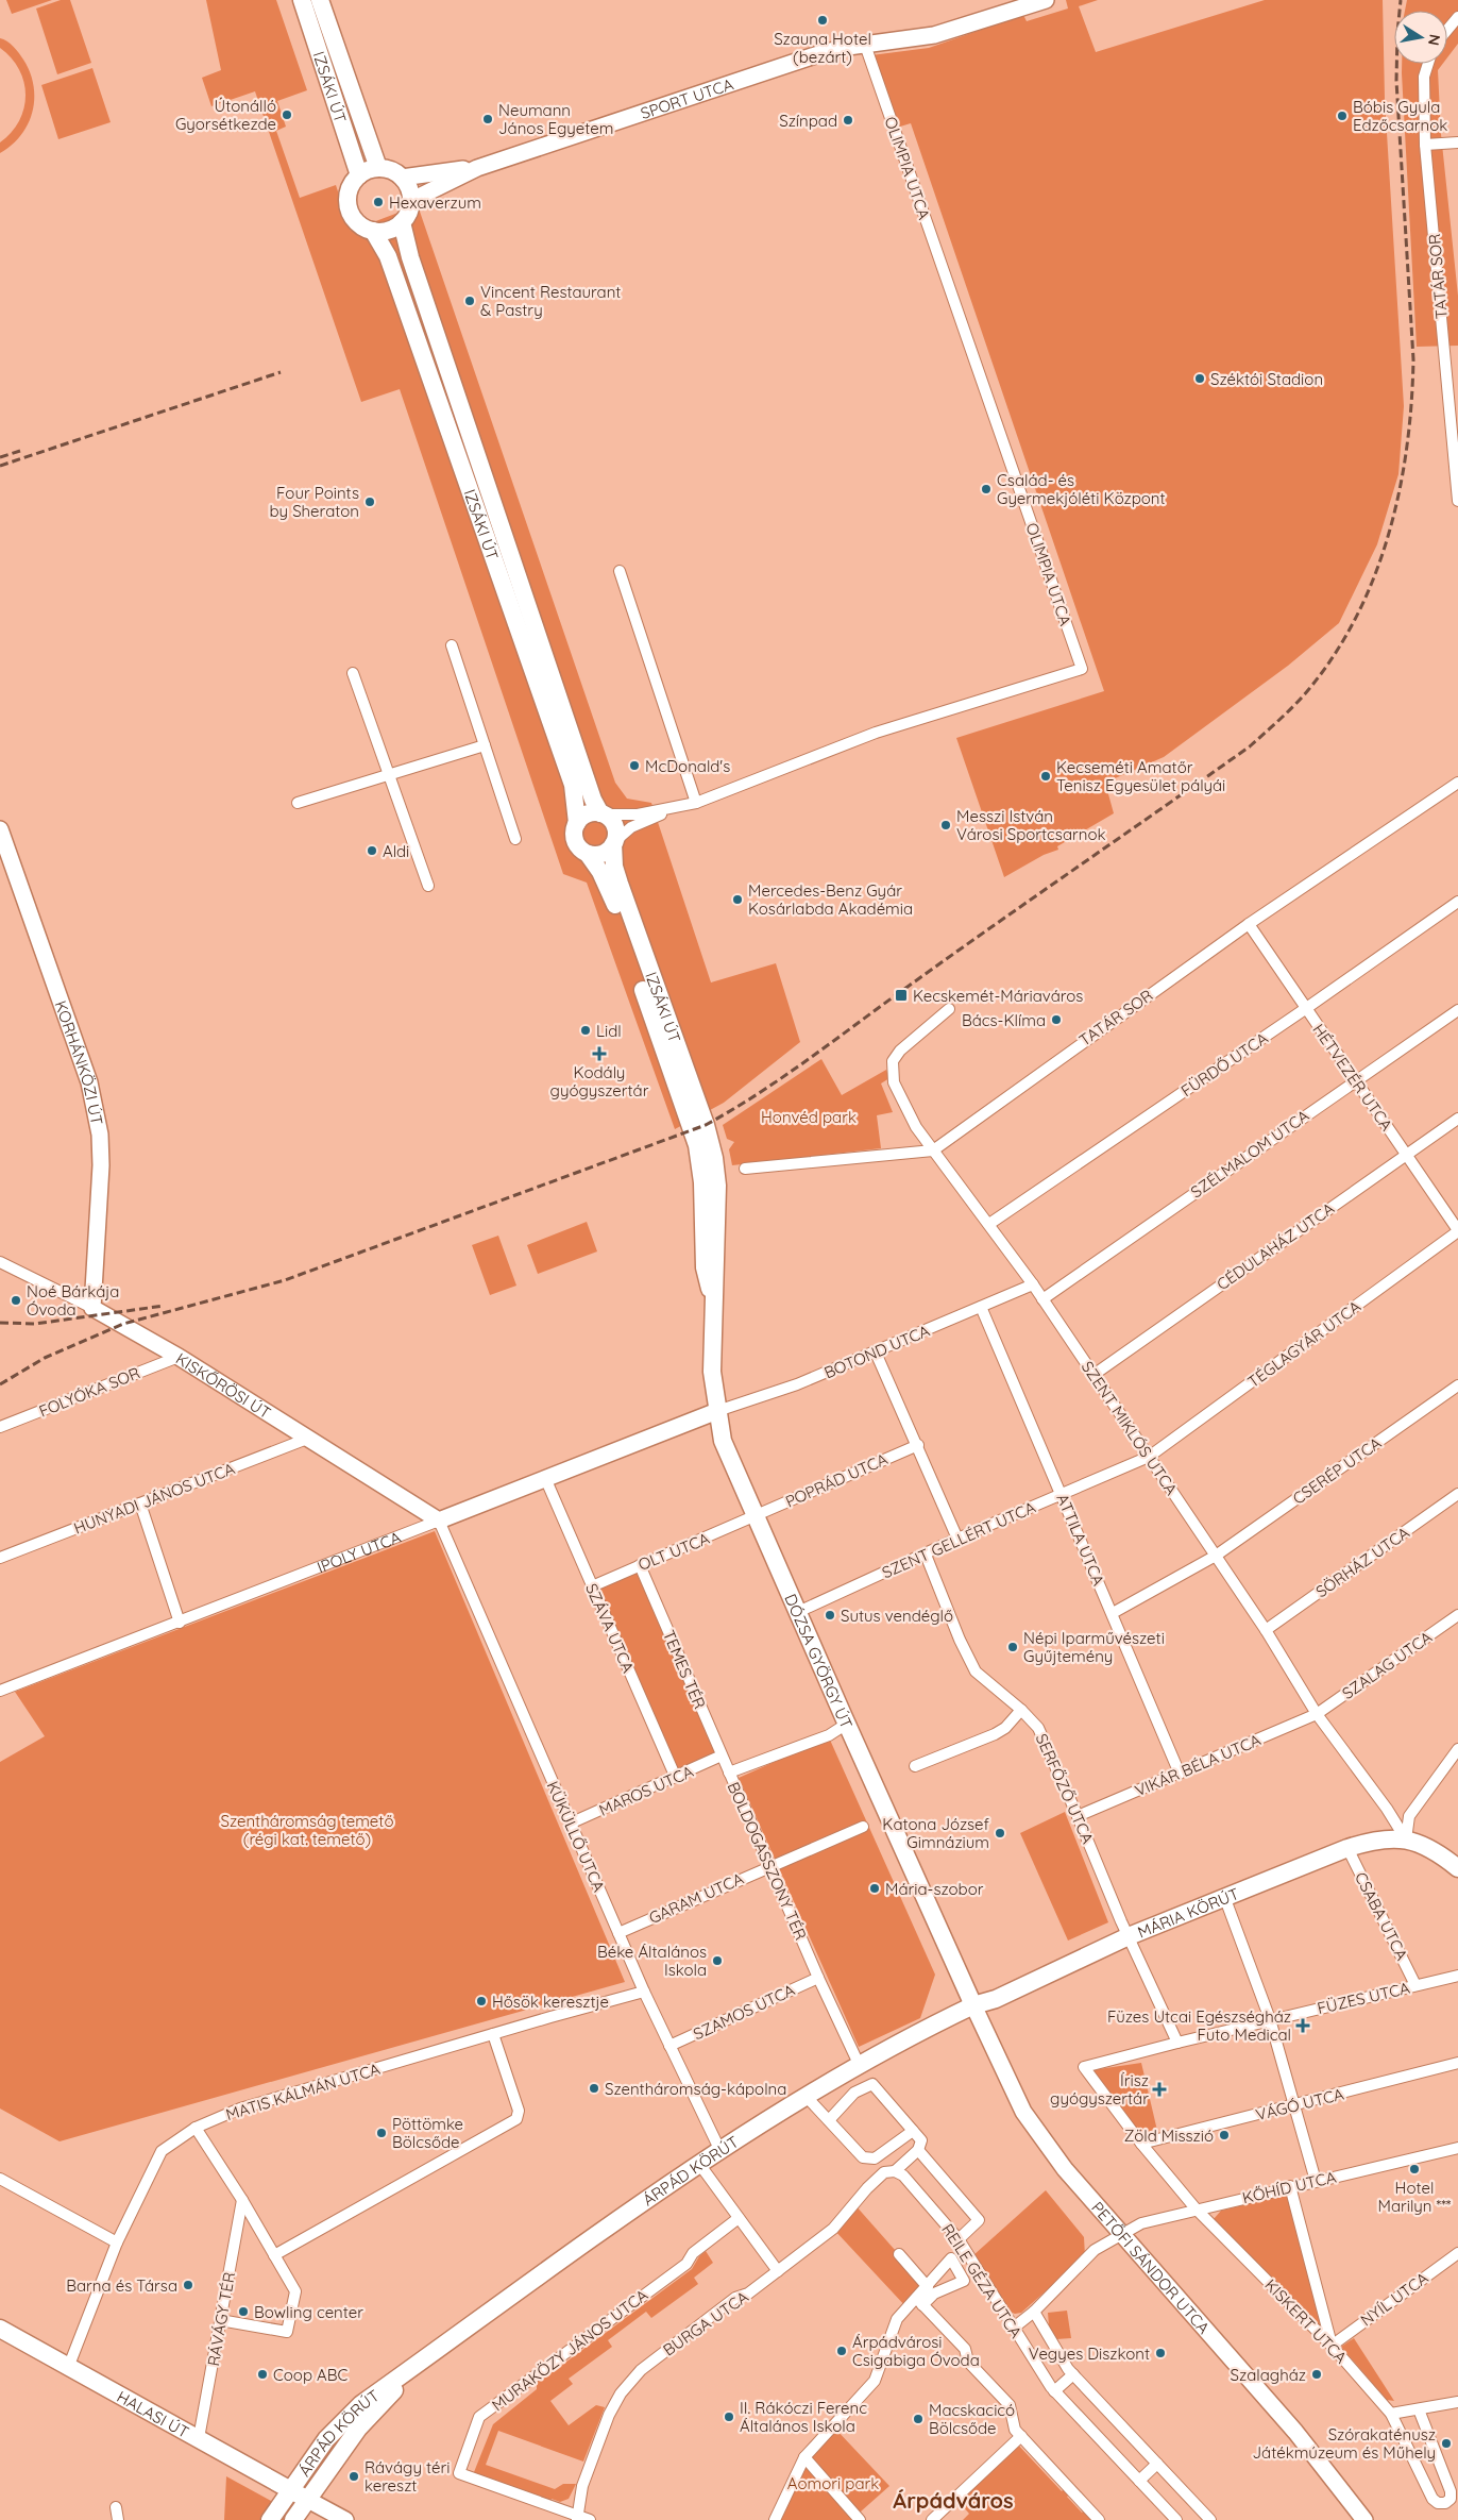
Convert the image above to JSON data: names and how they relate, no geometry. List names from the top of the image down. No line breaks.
{"streets":{"main road":["IZSÁKI ÚT","DÓZSA GYÖRGY ÚT","MÁRIA KÖRÚT","ÁRPÁD KÖRÚT","HALASI ÚT"],"street":["SPORT UTCA","OLIMPIA UTCA","TATÁR SOR","KORHÁNKÖZI ÚT","FÜRDŐ UTCA","HÉTVEZÉR UTCA","SZÉLMALOM UTCA","CÉDULAHÁZ UTCA","TÉGLAGYÁR UTCA","BOTOND UTCA","KISKŐRÖSI ÚT","FOLYÓKA SOR","SZENT MIKLÓS UTCA","CSERÉP UTCA","POPRÁD UTCA","HUNYADI JÁNOS UTCA","SZENT GELLÉRT UTCA","ATTILA UTCA","OLT UTCA","IPOLY UTCA","SÖRHÁZ UTCA","SZÁVA UTCA","SZALAG UTCA","TEMES TÉR","VIKÁR BÉLA UTCA","SERFŐZŐ UTCA","MAROS UTCA","KÜKÜLLŐ UTCA","BOLDOGASSZONY TÉR","GARAM UTCA","CSABA UTCA","FÜZES UTCA","SZAMOS UTCA","MATIS KÁLMÁN UTCA","VÁGÓ UTCA","KŐHÍD UTCA","PETŐFI SÁNDOR UTCA","REILE GÉZA UTCA","NYÍL UTCA","RÁVÁGY TÉR","KISKERT UTCA","BURGA UTCA","MURAKÖZY JÁNOS UTCA"]},"crossings":[["IZSÁKI ÚT","OLIMPIA UTCA"],["IZSÁKI ÚT","DÓZSA GYÖRGY ÚT"],["SPORT UTCA","OLIMPIA UTCA"],["TATÁR SOR","HÉTVEZÉR UTCA"],["TATÁR SOR","SZENT MIKLÓS UTCA"],["KORHÁNKÖZI ÚT","KISKŐRÖSI ÚT"],["FÜRDŐ UTCA","HÉTVEZÉR UTCA"],["FÜRDŐ UTCA","SZENT MIKLÓS UTCA"],["HÉTVEZÉR UTCA","SZÉLMALOM UTCA"],["HÉTVEZÉR UTCA","CÉDULAHÁZ UTCA"],["HÉTVEZÉR UTCA","TÉGLAGYÁR UTCA"],["SZÉLMALOM UTCA","SZENT MIKLÓS UTCA"],["CÉDULAHÁZ UTCA","SZENT MIKLÓS UTCA"],["TÉGLAGYÁR UTCA","SZENT MIKLÓS UTCA"],["TÉGLAGYÁR UTCA","SZENT GELLÉRT UTCA"],["BOTOND UTCA","SZENT MIKLÓS UTCA"],["BOTOND UTCA","ATTILA UTCA"],["BOTOND UTCA","IPOLY UTCA"],["BOTOND UTCA","DÓZSA GYÖRGY ÚT"],["KISKŐRÖSI ÚT","FOLYÓKA SOR"],["KISKŐRÖSI ÚT","HUNYADI JÁNOS UTCA"],["KISKŐRÖSI ÚT","IPOLY UTCA"],["KISKŐRÖSI ÚT","KÜKÜLLŐ UTCA"],["SZENT MIKLÓS UTCA","CSERÉP UTCA"],["SZENT MIKLÓS UTCA","SZENT GELLÉRT UTCA"],["SZENT MIKLÓS UTCA","SÖRHÁZ UTCA"],["SZENT MIKLÓS UTCA","SZALAG UTCA"],["SZENT MIKLÓS UTCA","VIKÁR BÉLA UTCA"],["SZENT MIKLÓS UTCA","MÁRIA KÖRÚT"],["CSERÉP UTCA","ATTILA UTCA"],["POPRÁD UTCA","OLT UTCA"],["POPRÁD UTCA","DÓZSA GYÖRGY ÚT"],["SZENT GELLÉRT UTCA","ATTILA UTCA"],["SZENT GELLÉRT UTCA","DÓZSA GYÖRGY ÚT"],["SZENT GELLÉRT UTCA","SERFŐZŐ UTCA"],["ATTILA UTCA","VIKÁR BÉLA UTCA"],["OLT UTCA","SZÁVA UTCA"],["OLT UTCA","DÓZSA GYÖRGY ÚT"],["OLT UTCA","TEMES TÉR"],["IPOLY UTCA","SZÁVA UTCA"],["IPOLY UTCA","DÓZSA GYÖRGY ÚT"],["IPOLY UTCA","KÜKÜLLŐ UTCA"],["SZÁVA UTCA","MAROS UTCA"],["DÓZSA GYÖRGY ÚT","BOLDOGASSZONY TÉR"],["DÓZSA GYÖRGY ÚT","MÁRIA KÖRÚT"],["DÓZSA GYÖRGY ÚT","ÁRPÁD KÖRÚT"],["DÓZSA GYÖRGY ÚT","PETŐFI SÁNDOR UTCA"],["SZALAG UTCA","VIKÁR BÉLA UTCA"],["TEMES TÉR","MAROS UTCA"],["TEMES TÉR","BOLDOGASSZONY TÉR"],["VIKÁR BÉLA UTCA","SERFŐZŐ UTCA"],["SERFŐZŐ UTCA","MÁRIA KÖRÚT"],["SERFŐZŐ UTCA","FÜZES UTCA"],["MAROS UTCA","KÜKÜLLŐ UTCA"],["KÜKÜLLŐ UTCA","GARAM UTCA"],["KÜKÜLLŐ UTCA","SZAMOS UTCA"],["KÜKÜLLŐ UTCA","MATIS KÁLMÁN UTCA"],["KÜKÜLLŐ UTCA","ÁRPÁD KÖRÚT"],["BOLDOGASSZONY TÉR","GARAM UTCA"],["BOLDOGASSZONY TÉR","SZAMOS UTCA"],["BOLDOGASSZONY TÉR","ÁRPÁD KÖRÚT"],["MÁRIA KÖRÚT","CSABA UTCA"],["MÁRIA KÖRÚT","ÁRPÁD KÖRÚT"],["MÁRIA KÖRÚT","PETŐFI SÁNDOR UTCA"],["CSABA UTCA","FÜZES UTCA"],["FÜZES UTCA","KISKERT UTCA"],["MATIS KÁLMÁN UTCA","HALASI ÚT"],["VÁGÓ UTCA","KISKERT UTCA"],["ÁRPÁD KÖRÚT","PETŐFI SÁNDOR UTCA"],["ÁRPÁD KÖRÚT","HALASI ÚT"],["KŐHÍD UTCA","PETŐFI SÁNDOR UTCA"],["KŐHÍD UTCA","REILE GÉZA UTCA"],["KŐHÍD UTCA","KISKERT UTCA"],["REILE GÉZA UTCA","BURGA UTCA"],["NYÍL UTCA","KISKERT UTCA"],["RÁVÁGY TÉR","HALASI ÚT"],["BURGA UTCA","MURAKÖZY JÁNOS UTCA"]],"districts":["Árpádváros"],"parks":["Honvéd park","Szentháromság temető (régi kat. temető)","Aomori park"],"places":{"other":["Szauna Hotel (bezárt)","Útonálló Gyorsétkezde","Bóbis Gyula Edzőcsarnok","Neumann János Egyetem","Színpad","Hexaverzum","Vincent Restaurant & Pastry","Széktói Stadion","Család- és Gyermekjóléti Központ","Four Points by Sheraton","McDonald's","Kecseméti Amatőr Tenisz Egyesület pályái","Messzi István Városi Sportcsarnok","Aldi","Mercedes-Benz Gyár Kosárlabda Akadémia","Bács-Klíma","Lidl","Noé Bárkája Óvoda","Sutus vendéglő","Népi Iparművészeti Gyűjtemény","Katona József Gimnázium","Mária-szobor","Béke Általános Iskola","Hősök keresztje","Szentháromság-kápolna","Pöttömke Bölcsőde","Zöld Misszió","Hotel Marilyn ***","Barna és Társa","Bowling center","Árpádvárosi Csigabiga Óvoda","Vegyes Diszkont","Coop ABC","Szalagház","II. Rákóczi Ferenc Általános Iskola","Macskacicó Bölcsőde","Szórakaténusz Játékmúzeum és Műhely","Rávágy téri kereszt"],"transit":["Kecskemét-Máriaváros"],"health":["Kodály gyógyszertár","Füzes Utcai Egészségház Futo Medical","Írisz gyógyszertár"]},"north":"right"}
